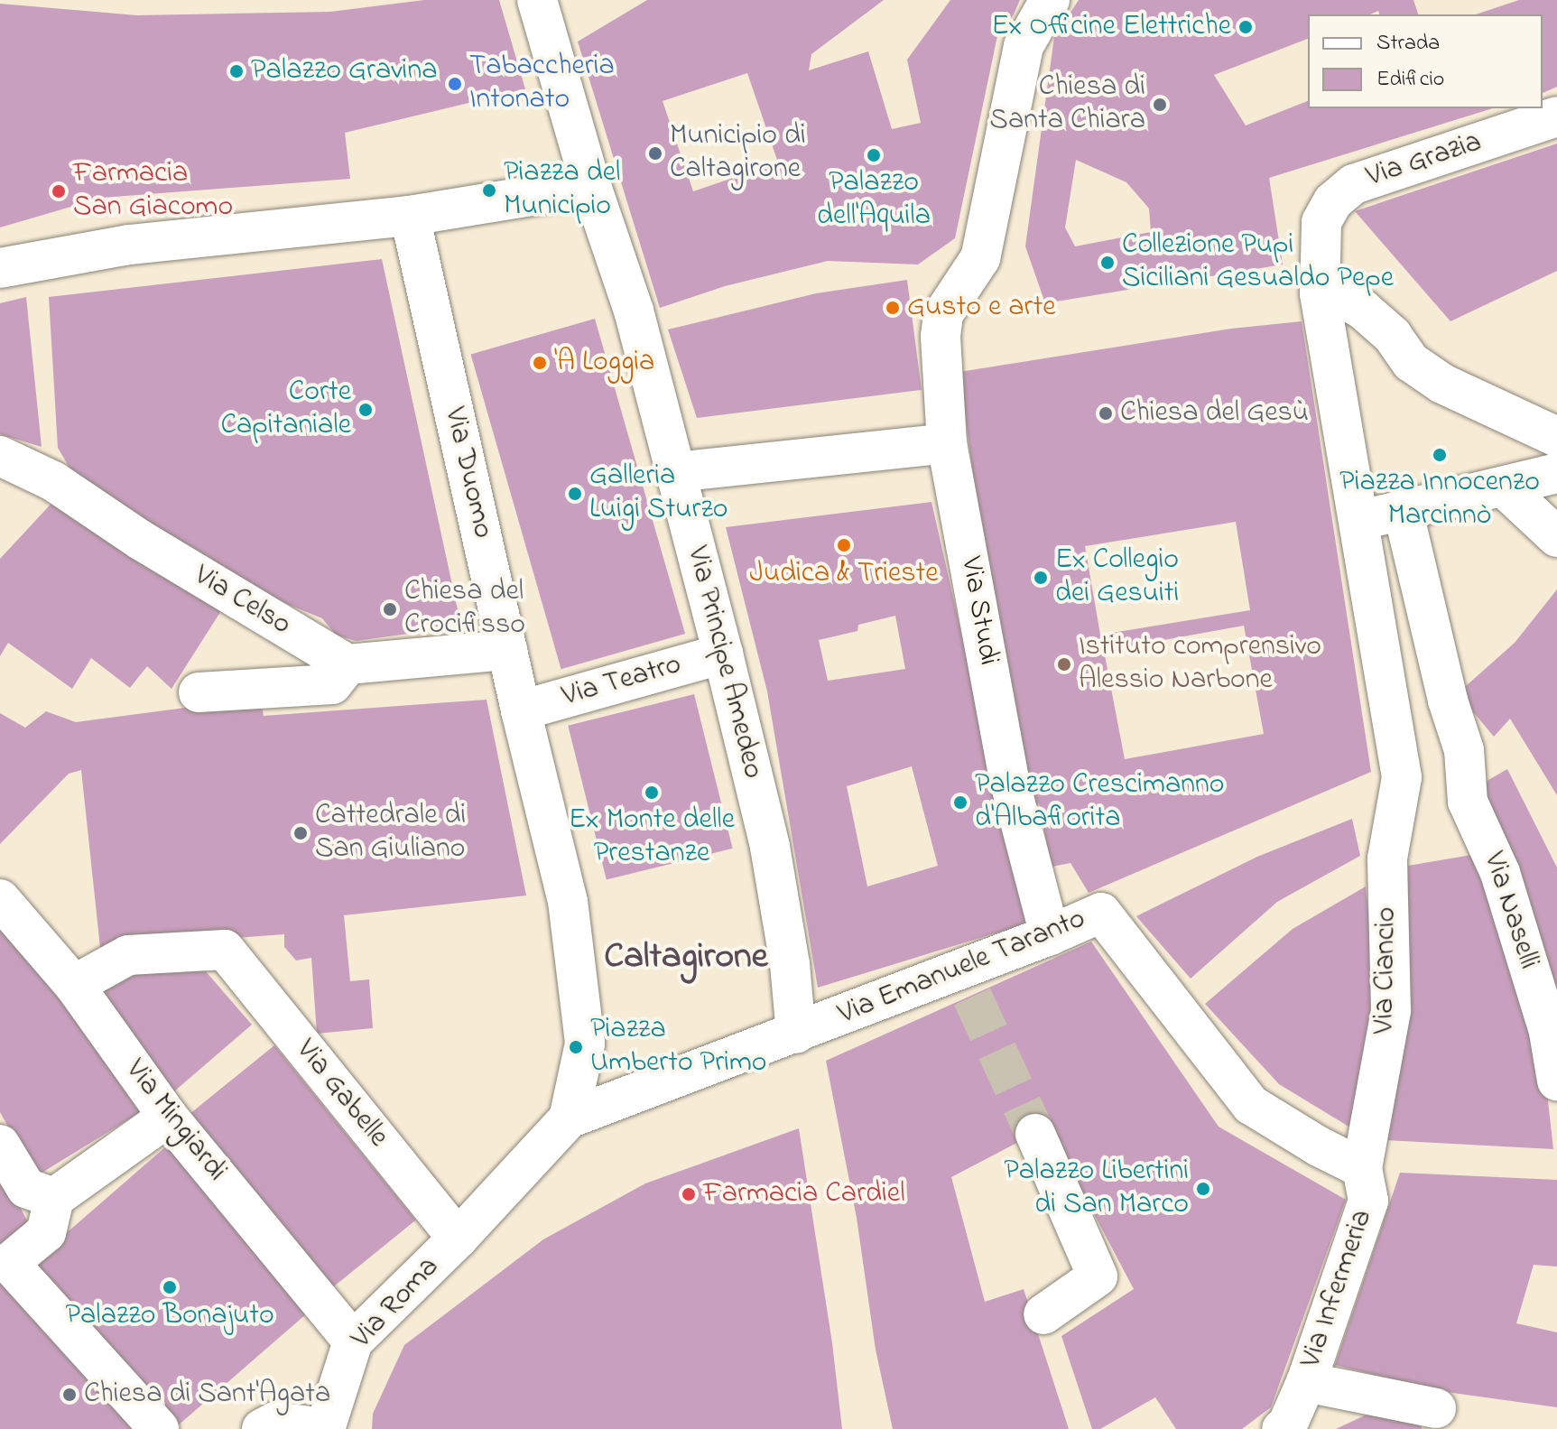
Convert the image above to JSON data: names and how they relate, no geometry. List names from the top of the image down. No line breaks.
{"streets":{"street":["Via Grazia","Via Duomo","Via Celso","Via Studi","Via Principe Amedeo","Via Teatro","Via Naselli","Via Emanuele Taranto","Via Ciancio","Via Gabelle","Via Mingiardi","Via Infermeria","Via Roma"]},"crossings":[["Via Grazia","Via Ciancio"],["Via Duomo","Via Teatro"],["Via Duomo","Via Emanuele Taranto"],["Via Duomo","Via Roma"],["Via Studi","Via Emanuele Taranto"],["Via Principe Amedeo","Via Teatro"],["Via Principe Amedeo","Via Emanuele Taranto"],["Via Emanuele Taranto","Via Infermeria"],["Via Emanuele Taranto","Via Roma"],["Via Ciancio","Via Infermeria"],["Via Gabelle","Via Mingiardi"],["Via Gabelle","Via Roma"],["Via Mingiardi","Via Roma"]],"districts":["Caltagirone"],"places":["Ex Officine Elettriche","Palazzo Gravina","Tabaccheria Intonato","Chiesa di Santa Chiara","Municipio di Caltagirone","Palazzo dell'Aquila","Piazza del Municipio","Farmacia San Giacomo","Collezione Pupi Siciliani Gesualdo Pepe","Gusto e arte","'A Loggia","Corte Capitaniale","Chiesa del Gesù","Piazza Innocenzo Marcinnò","Galleria Luigi Sturzo","Judica & Trieste","Ex Collegio dei Gesuiti","Chiesa del Crocifisso","Istituto comprensivo Alessio Narbone","Ex Monte delle Prestanze","Palazzo Crescimanno d'Albafiorita","Cattedrale di San Giuliano","Piazza Umberto Primo","Palazzo Libertini di San Marco","Farmacia Cardiel","Palazzo Bonajuto","Chiesa di Sant'Agata"],"legend":["Strada","Edificio"]}
